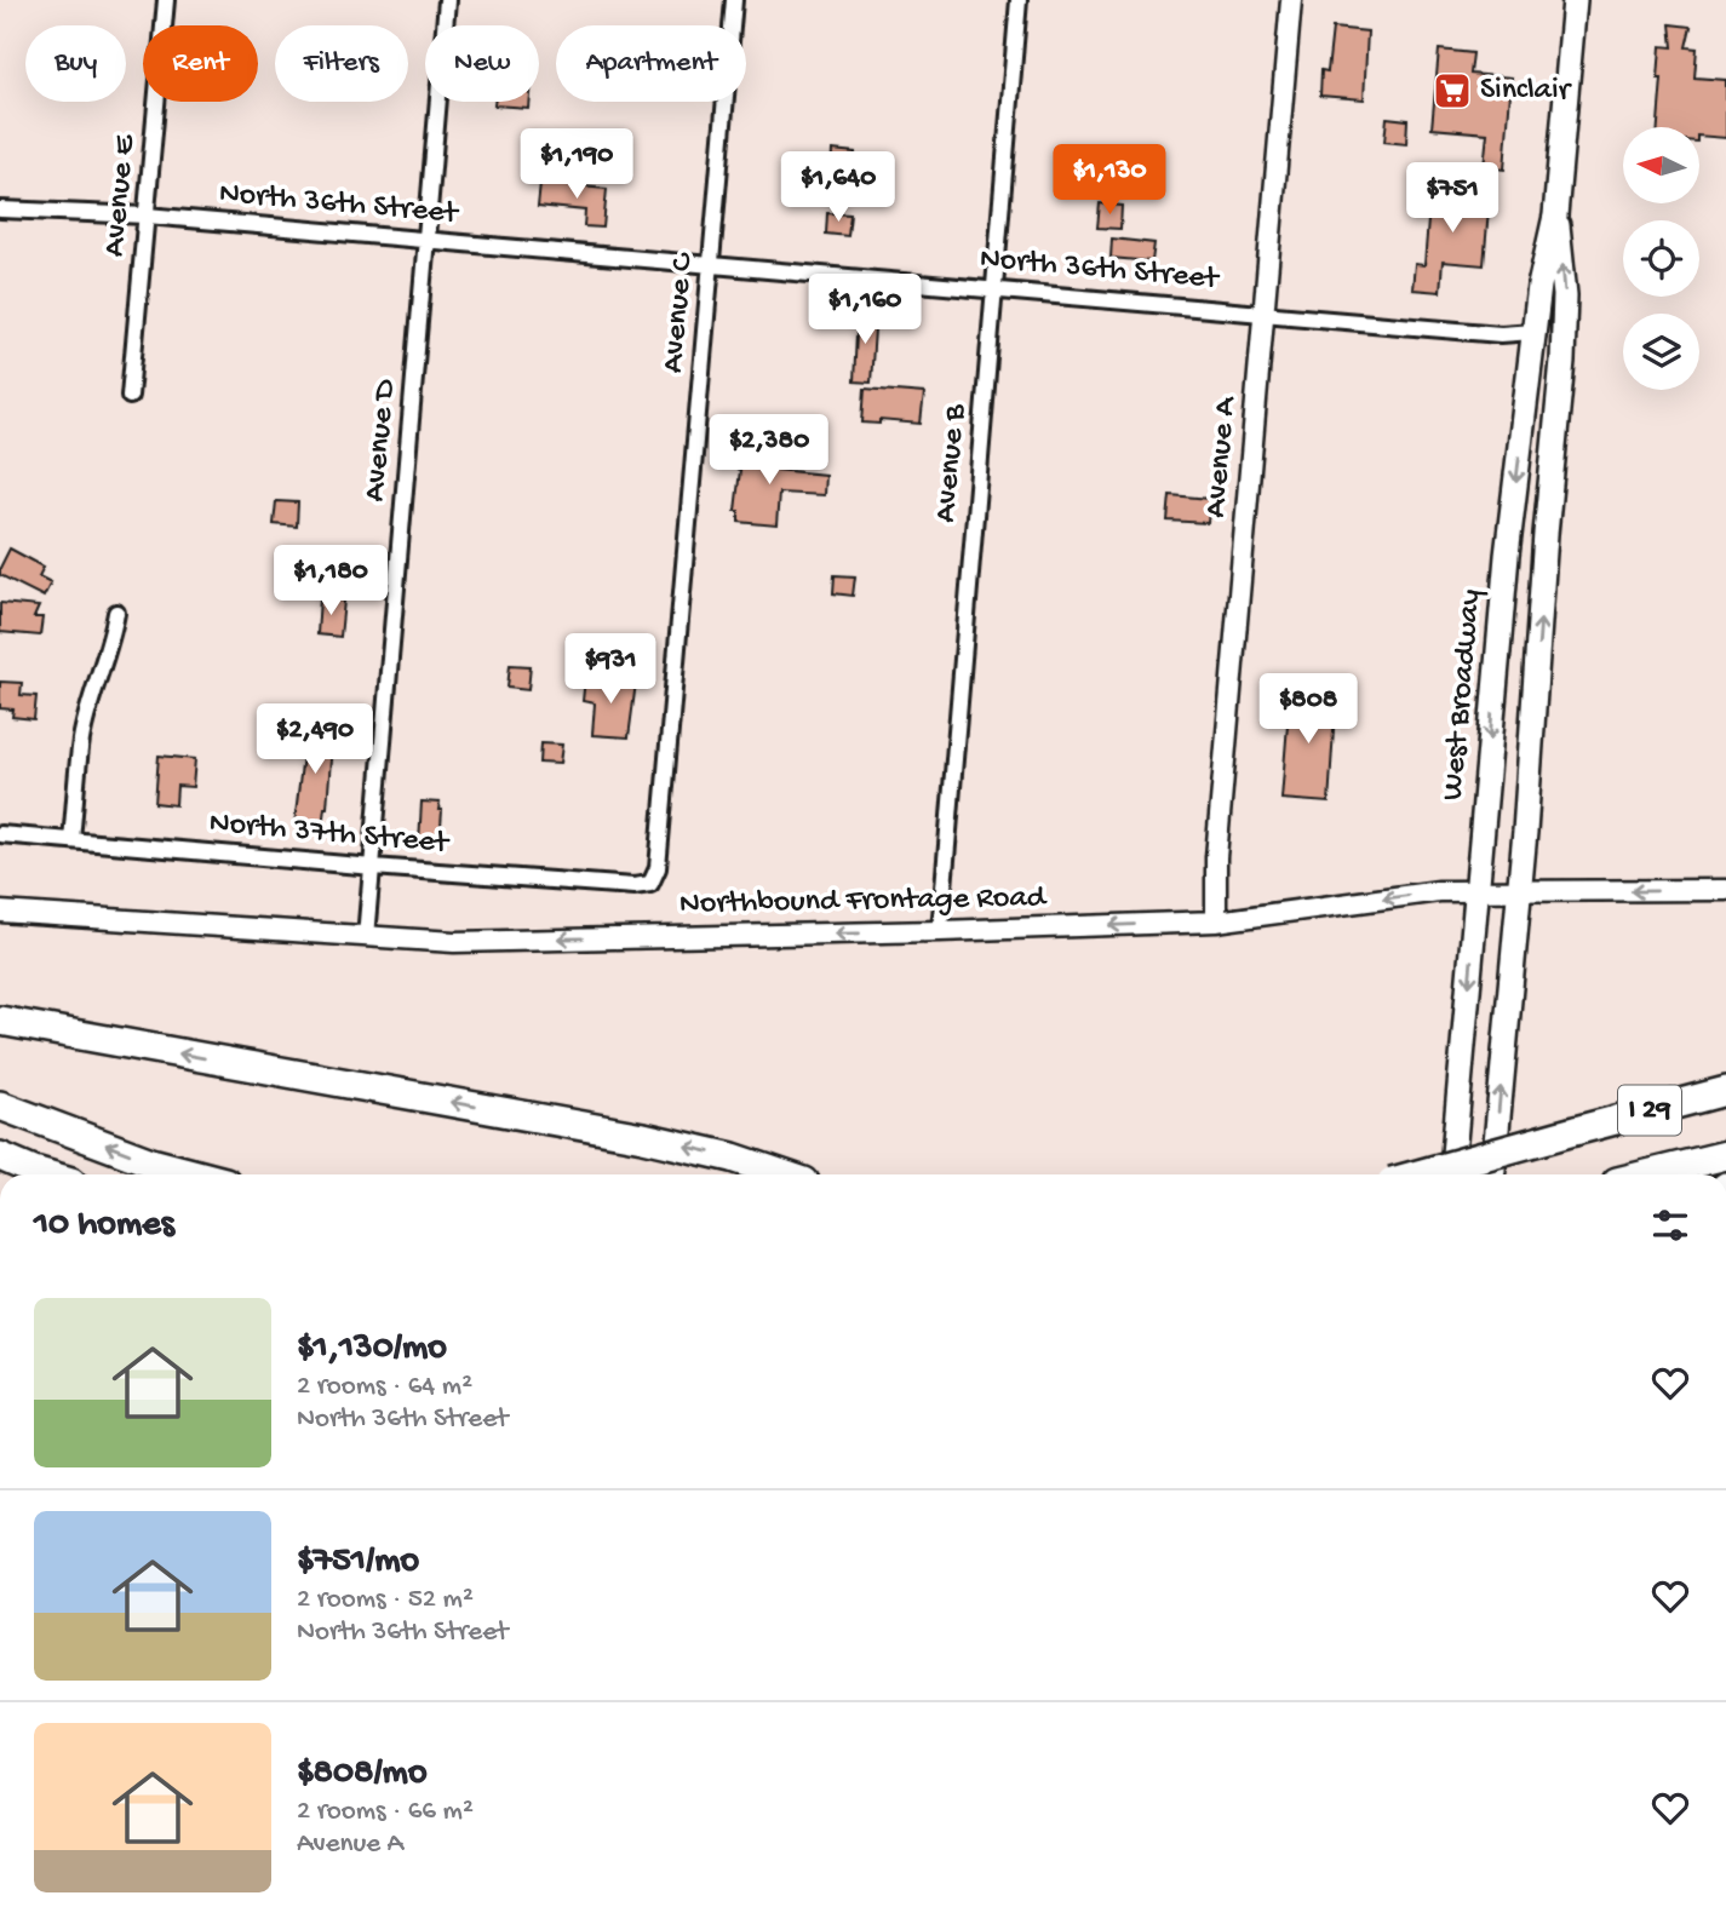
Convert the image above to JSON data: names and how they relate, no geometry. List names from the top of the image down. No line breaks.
{"streets":{"highway":["I 29"],"main road":["West Broadway"],"street":["Avenue E","North 36th Street","Avenue C","Avenue D","Avenue A","Avenue B","North 37th Street","Northbound Frontage Road"]},"crossings":[["Avenue E","North 36th Street"],["North 36th Street","Avenue C"],["North 36th Street","Avenue D"],["North 36th Street","Avenue A"],["North 36th Street","Avenue B"],["North 36th Street","West Broadway"],["Avenue C","North 37th Street"],["Avenue D","North 37th Street"],["Avenue D","Northbound Frontage Road"],["Avenue A","Northbound Frontage Road"],["Avenue B","Northbound Frontage Road"],["West Broadway","Northbound Frontage Road"]],"one_way":["Northbound Frontage Road"],"places":{"supermarket":["Sinclair"]},"north":"left","page":{"chip":["Buy","Rent","Filters","New","Apartment"],"price":["$1,190","$1,130","$1,640","$751","$1,160","$2,380","$1,180","$931","$808","$2,490"],"heading":"10 homes","list":[{"name":"$1,130/mo","note":"2 rooms · 64 m² · North 36th Street"},{"name":"$751/mo","note":"2 rooms · 52 m² · North 36th Street"},{"name":"$808/mo","note":"2 rooms · 66 m² · Avenue A"}]}}
